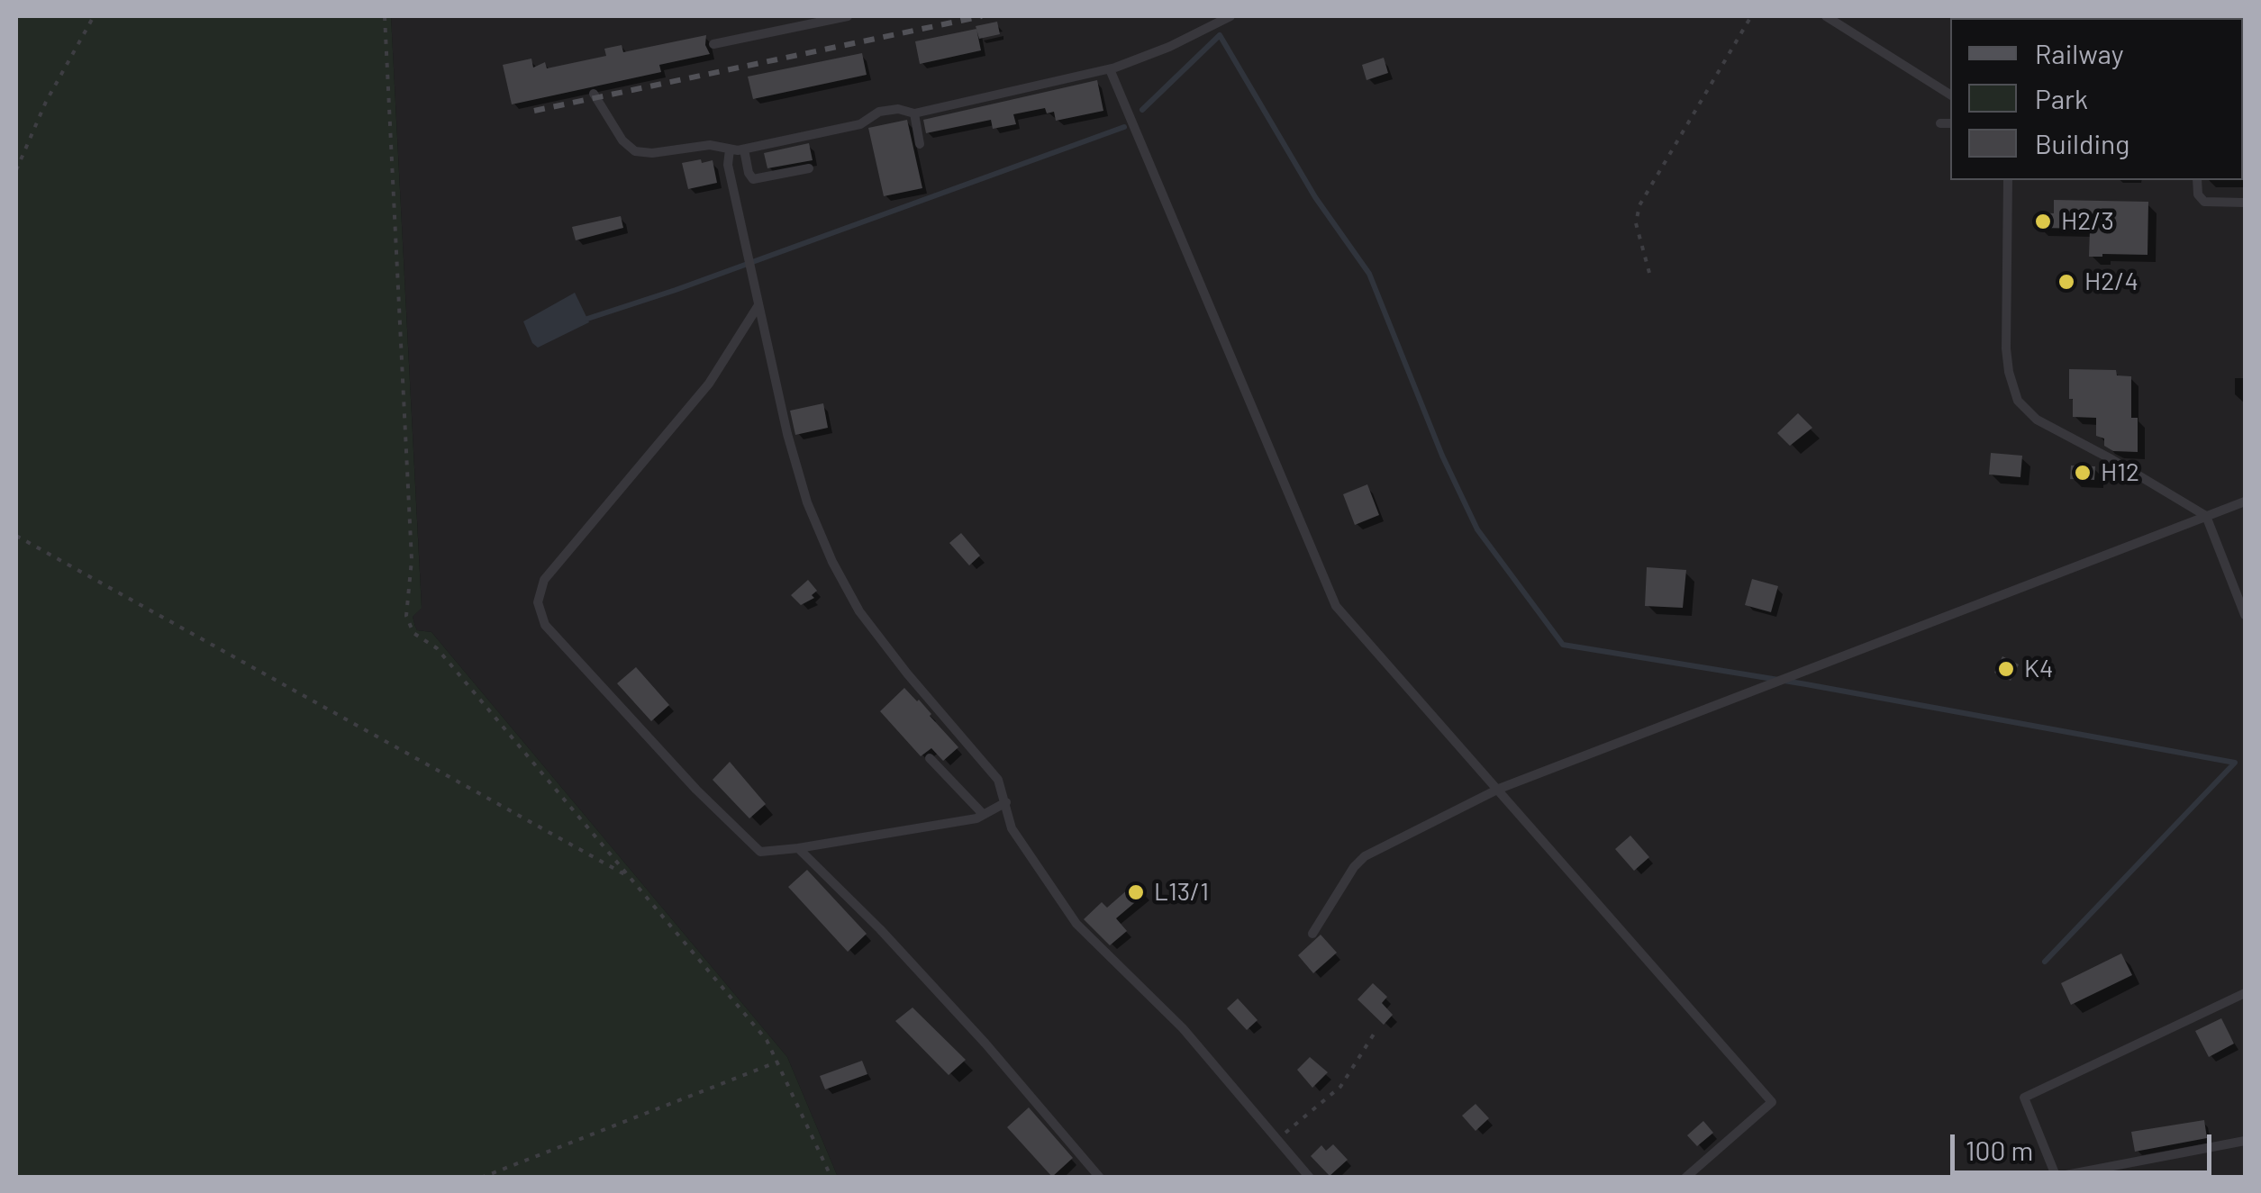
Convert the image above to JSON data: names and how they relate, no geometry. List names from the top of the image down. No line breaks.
{"places":["H2/3","H2/4","H12","K4","L13/1"],"legend":["Railway","Park","Building"],"scale_bar":"100 m"}
